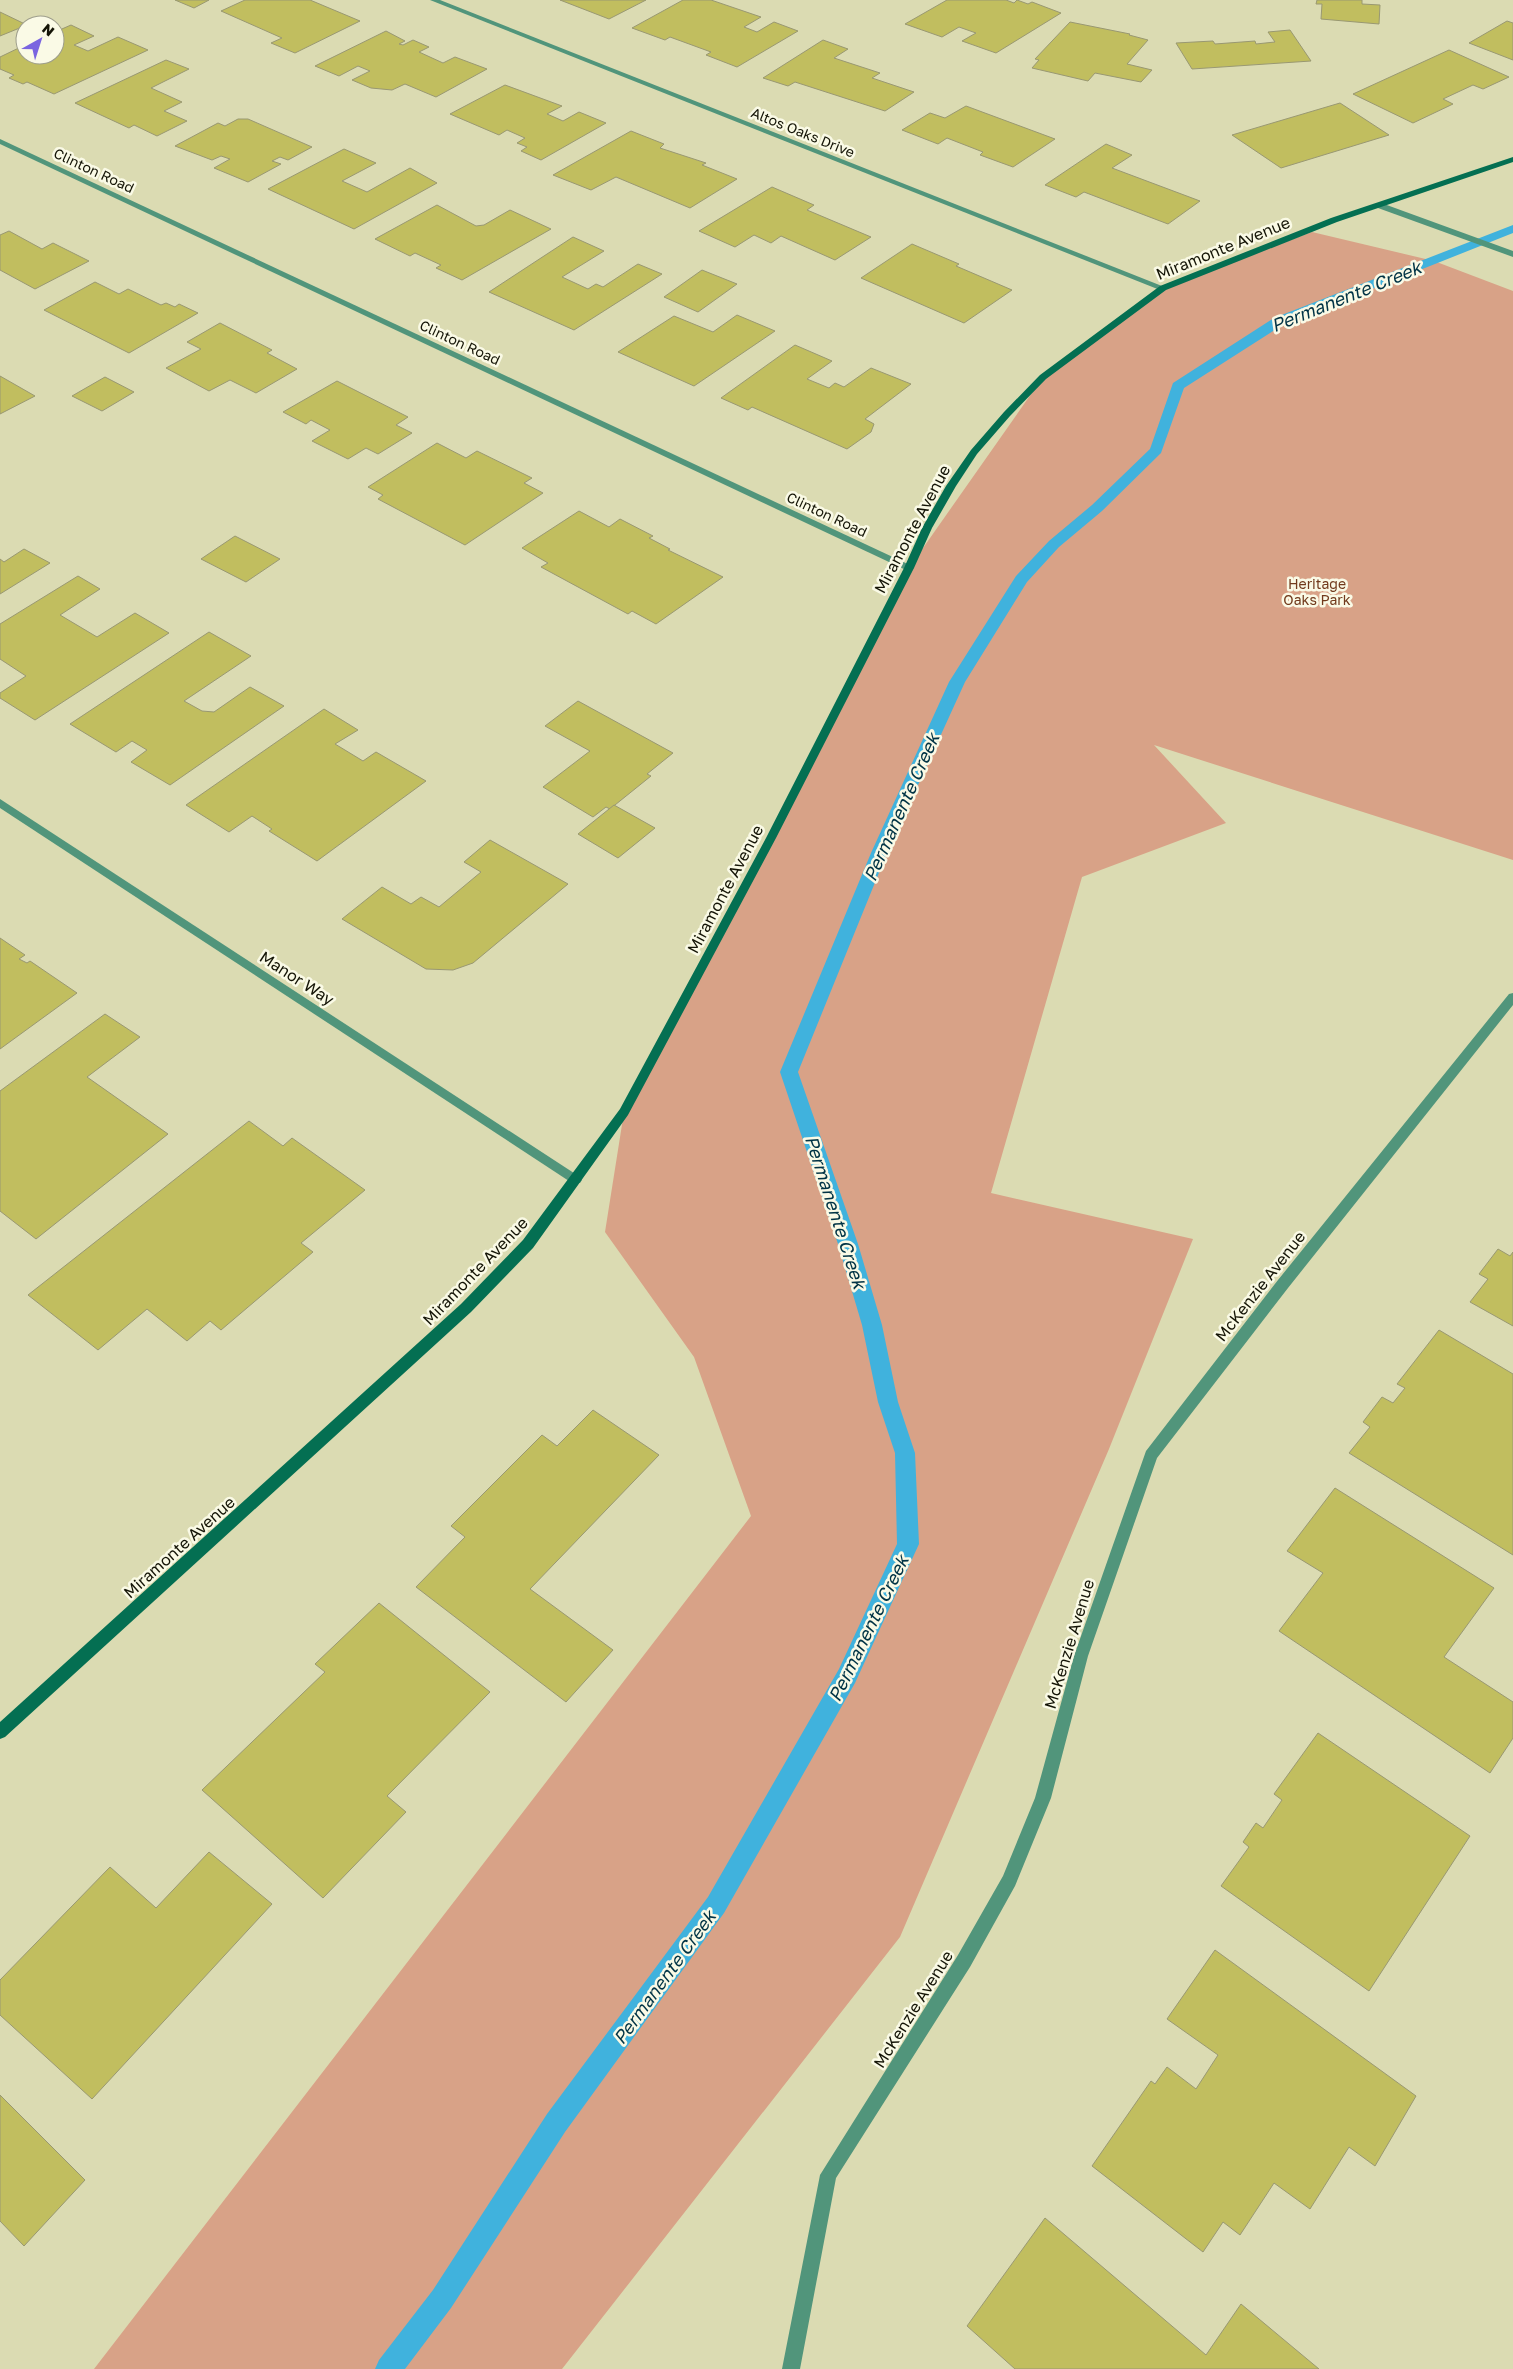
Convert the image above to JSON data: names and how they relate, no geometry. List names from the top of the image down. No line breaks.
{"streets":{"street":["Altos Oaks Drive","Clinton Road","Miramonte Avenue","Manor Way","McKenzie Avenue"]},"crossings":[["Altos Oaks Drive","Miramonte Avenue"],["Clinton Road","Miramonte Avenue"],["Miramonte Avenue","Manor Way"]],"water":["Permanente Creek"],"parks":["Heritage Oaks Park"],"north":"top right"}
